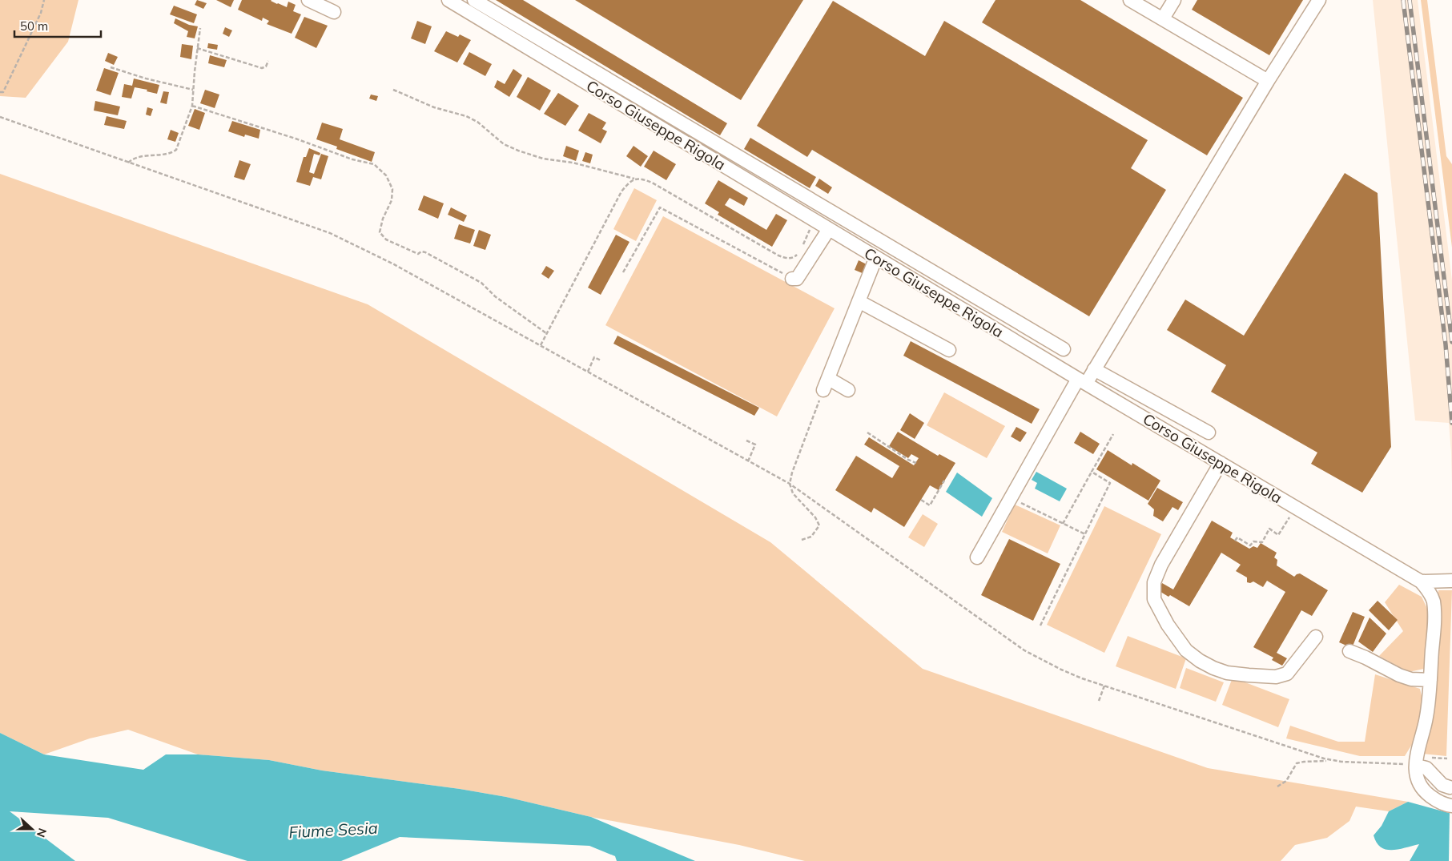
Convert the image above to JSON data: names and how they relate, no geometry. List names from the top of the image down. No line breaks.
{"streets":{"street":["Corso Giuseppe Rigola"]},"water":["Fiume Sesia"],"scale_bar":"50 m","north":"right"}
